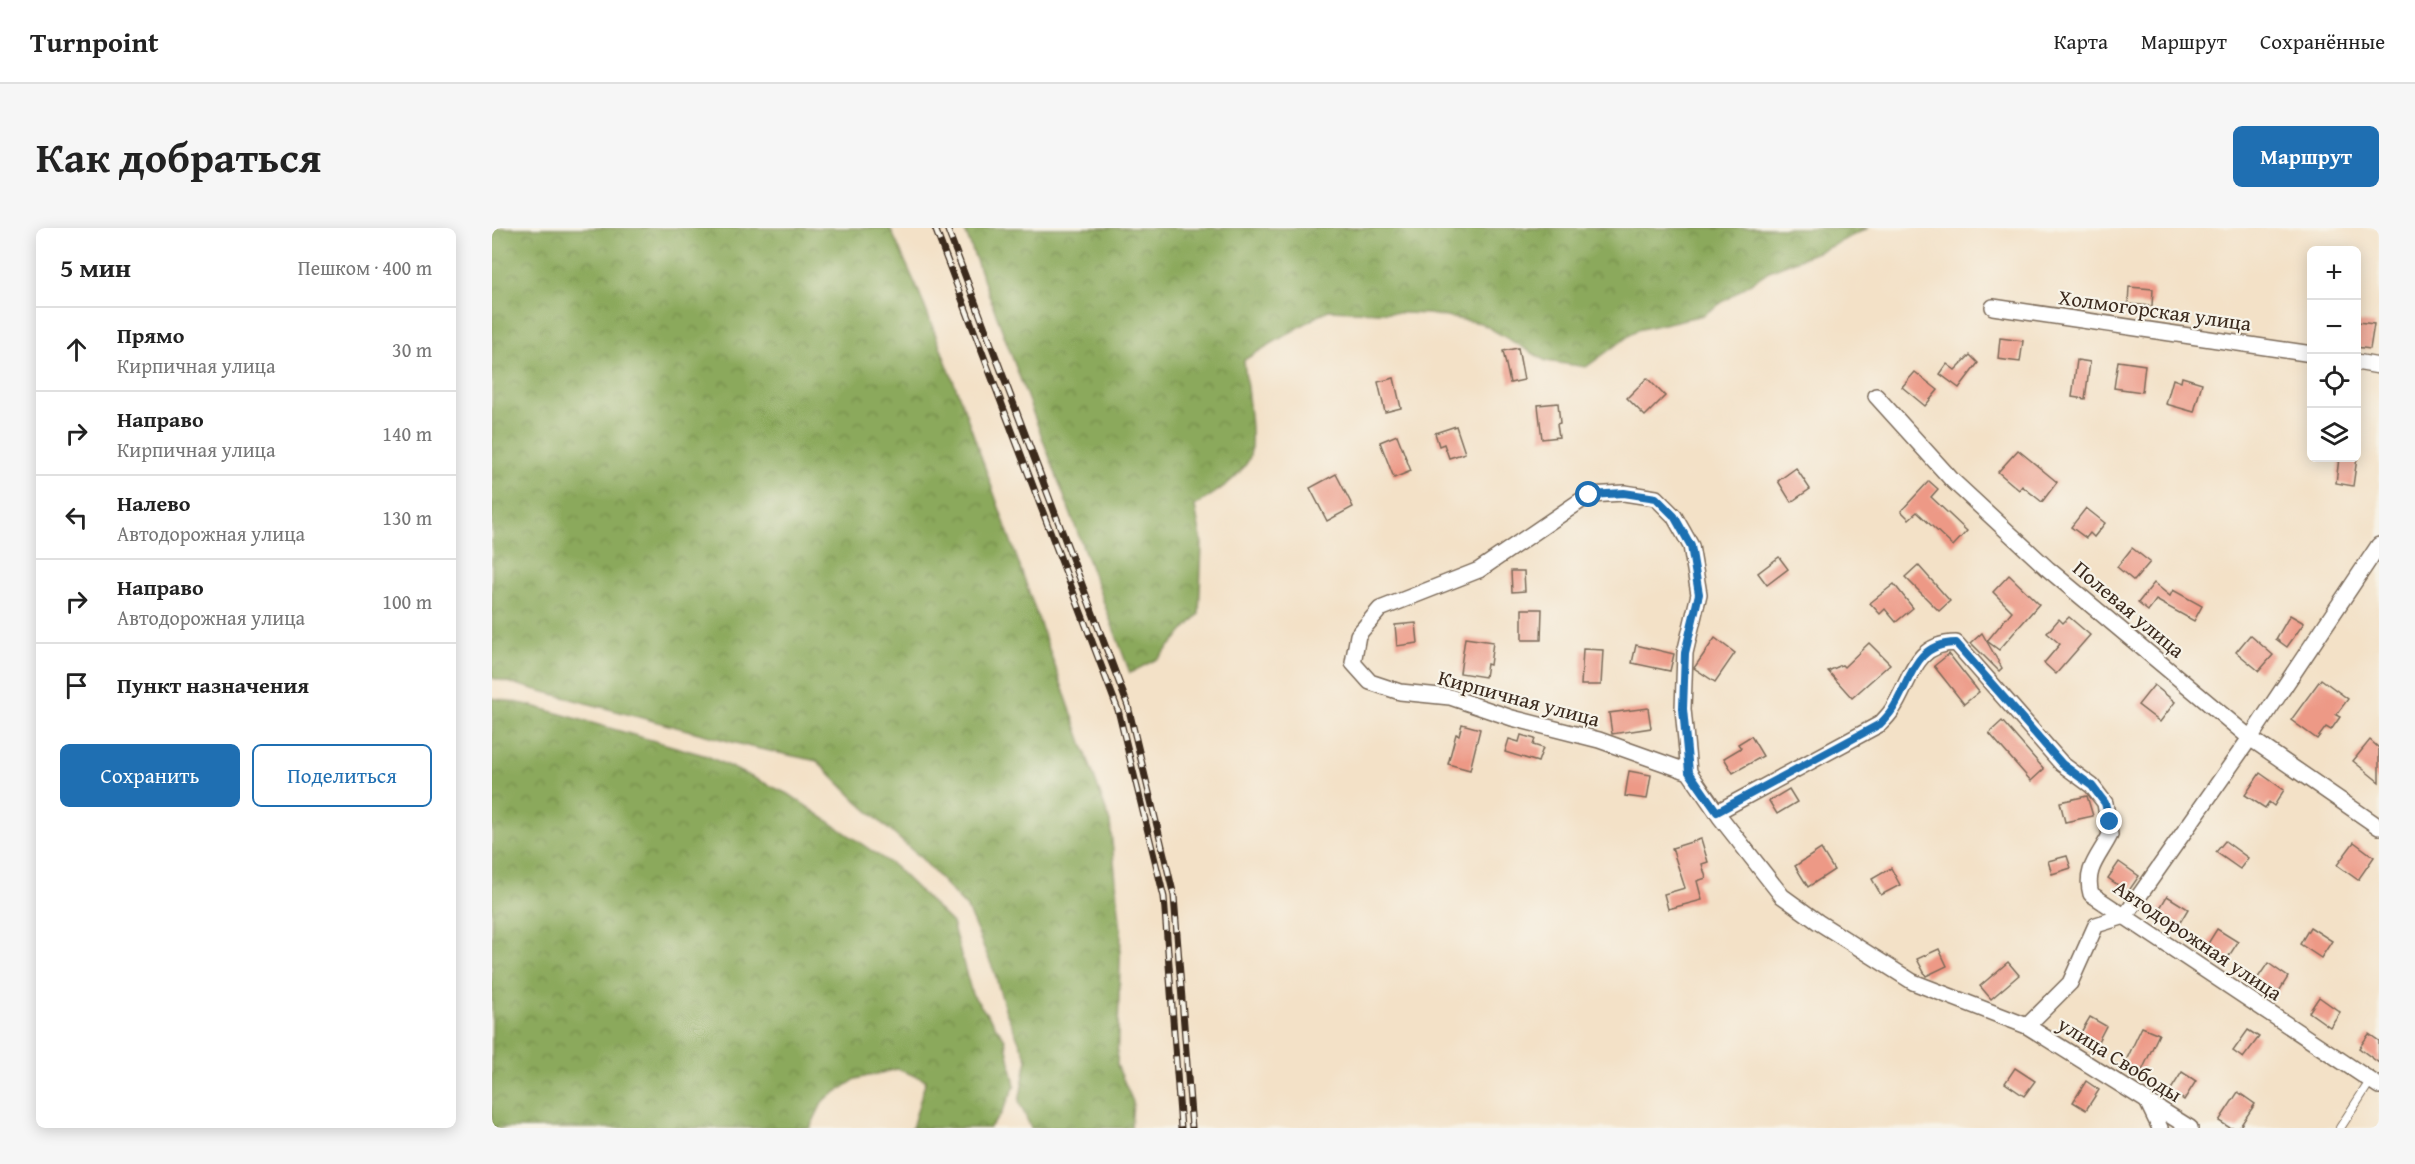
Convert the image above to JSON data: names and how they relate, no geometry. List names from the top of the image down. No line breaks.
{"streets":{"street":["Холмогорская улица","Полевая улица","Кирпичная улица","Автодорожная улица","улица Свободы"]},"crossings":[["Кирпичная улица","Автодорожная улица"],["Кирпичная улица","улица Свободы"]],"page":{"header":"Turnpoint","nav":["Карта","Маршрут","Сохранённые"],"title":"Как добраться","buttons":["Маршрут",["Сохранить","Поделиться"]],"heading":["5 мин","Пешком · 400 m"],"map_buttons":["+","−"],"list":[["Прямо","Кирпичная улица","30 m"],["Направо","Кирпичная улица","140 m"],["Налево","Автодорожная улица","130 m"],["Направо","Автодорожная улица","100 m"],"Пункт назначения"]}}
